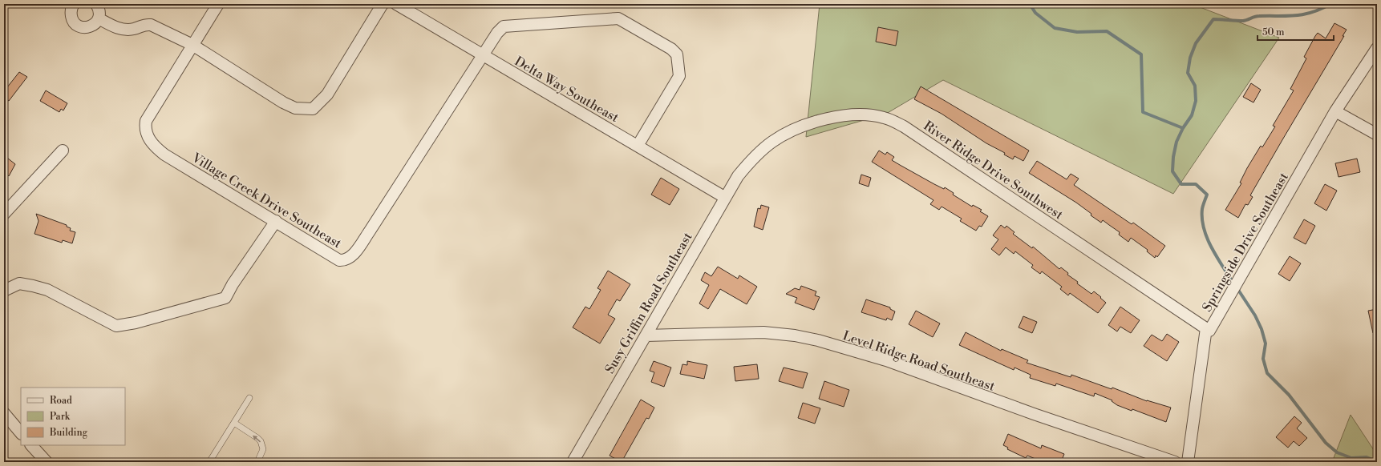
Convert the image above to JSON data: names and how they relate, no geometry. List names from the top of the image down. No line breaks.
{"streets":{"street":["Delta Way Southeast","River Ridge Drive Southwest","Village Creek Drive Southeast","Springside Drive Southeast","Susy Griffin Road Southeast","Level Ridge Road Southeast"]},"crossings":[["Delta Way Southeast","Village Creek Drive Southeast"],["Delta Way Southeast","Susy Griffin Road Southeast"],["River Ridge Drive Southwest","Springside Drive Southeast"],["River Ridge Drive Southwest","Susy Griffin Road Southeast"],["Susy Griffin Road Southeast","Level Ridge Road Southeast"]],"legend":["Road","Park","Building"],"scale_bar":"50 m"}
